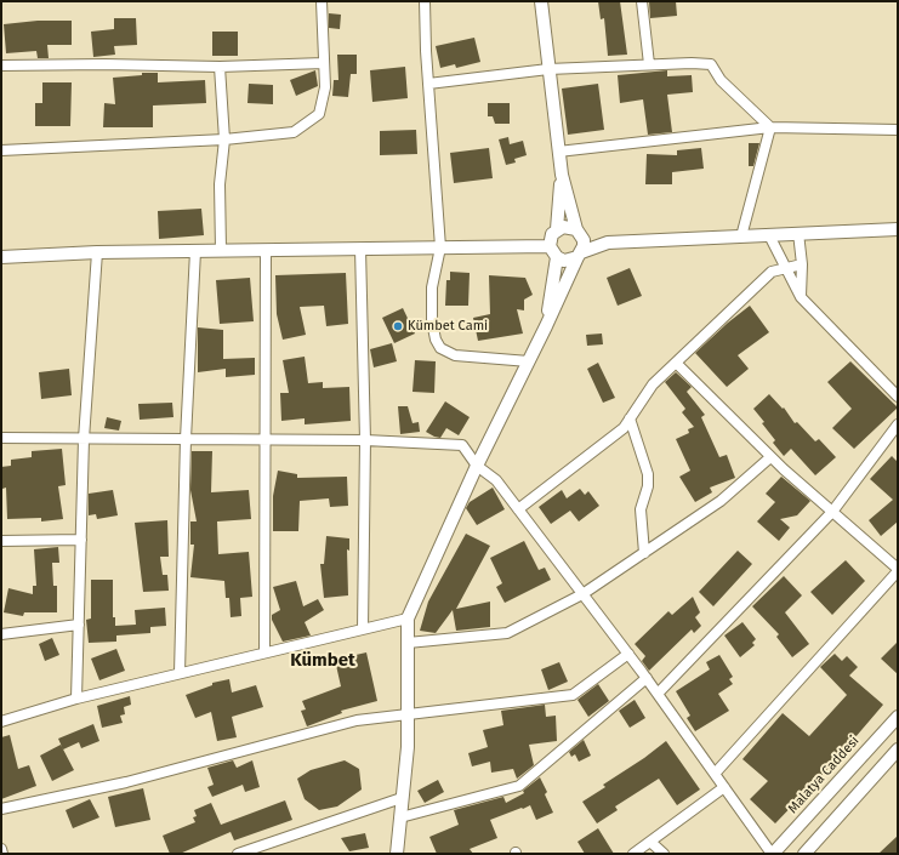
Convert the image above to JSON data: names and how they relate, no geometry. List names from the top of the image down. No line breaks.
{"streets":{"street":["Malatya Caddesi"]},"districts":["Kümbet"],"places":["Kümbet Cami"]}
